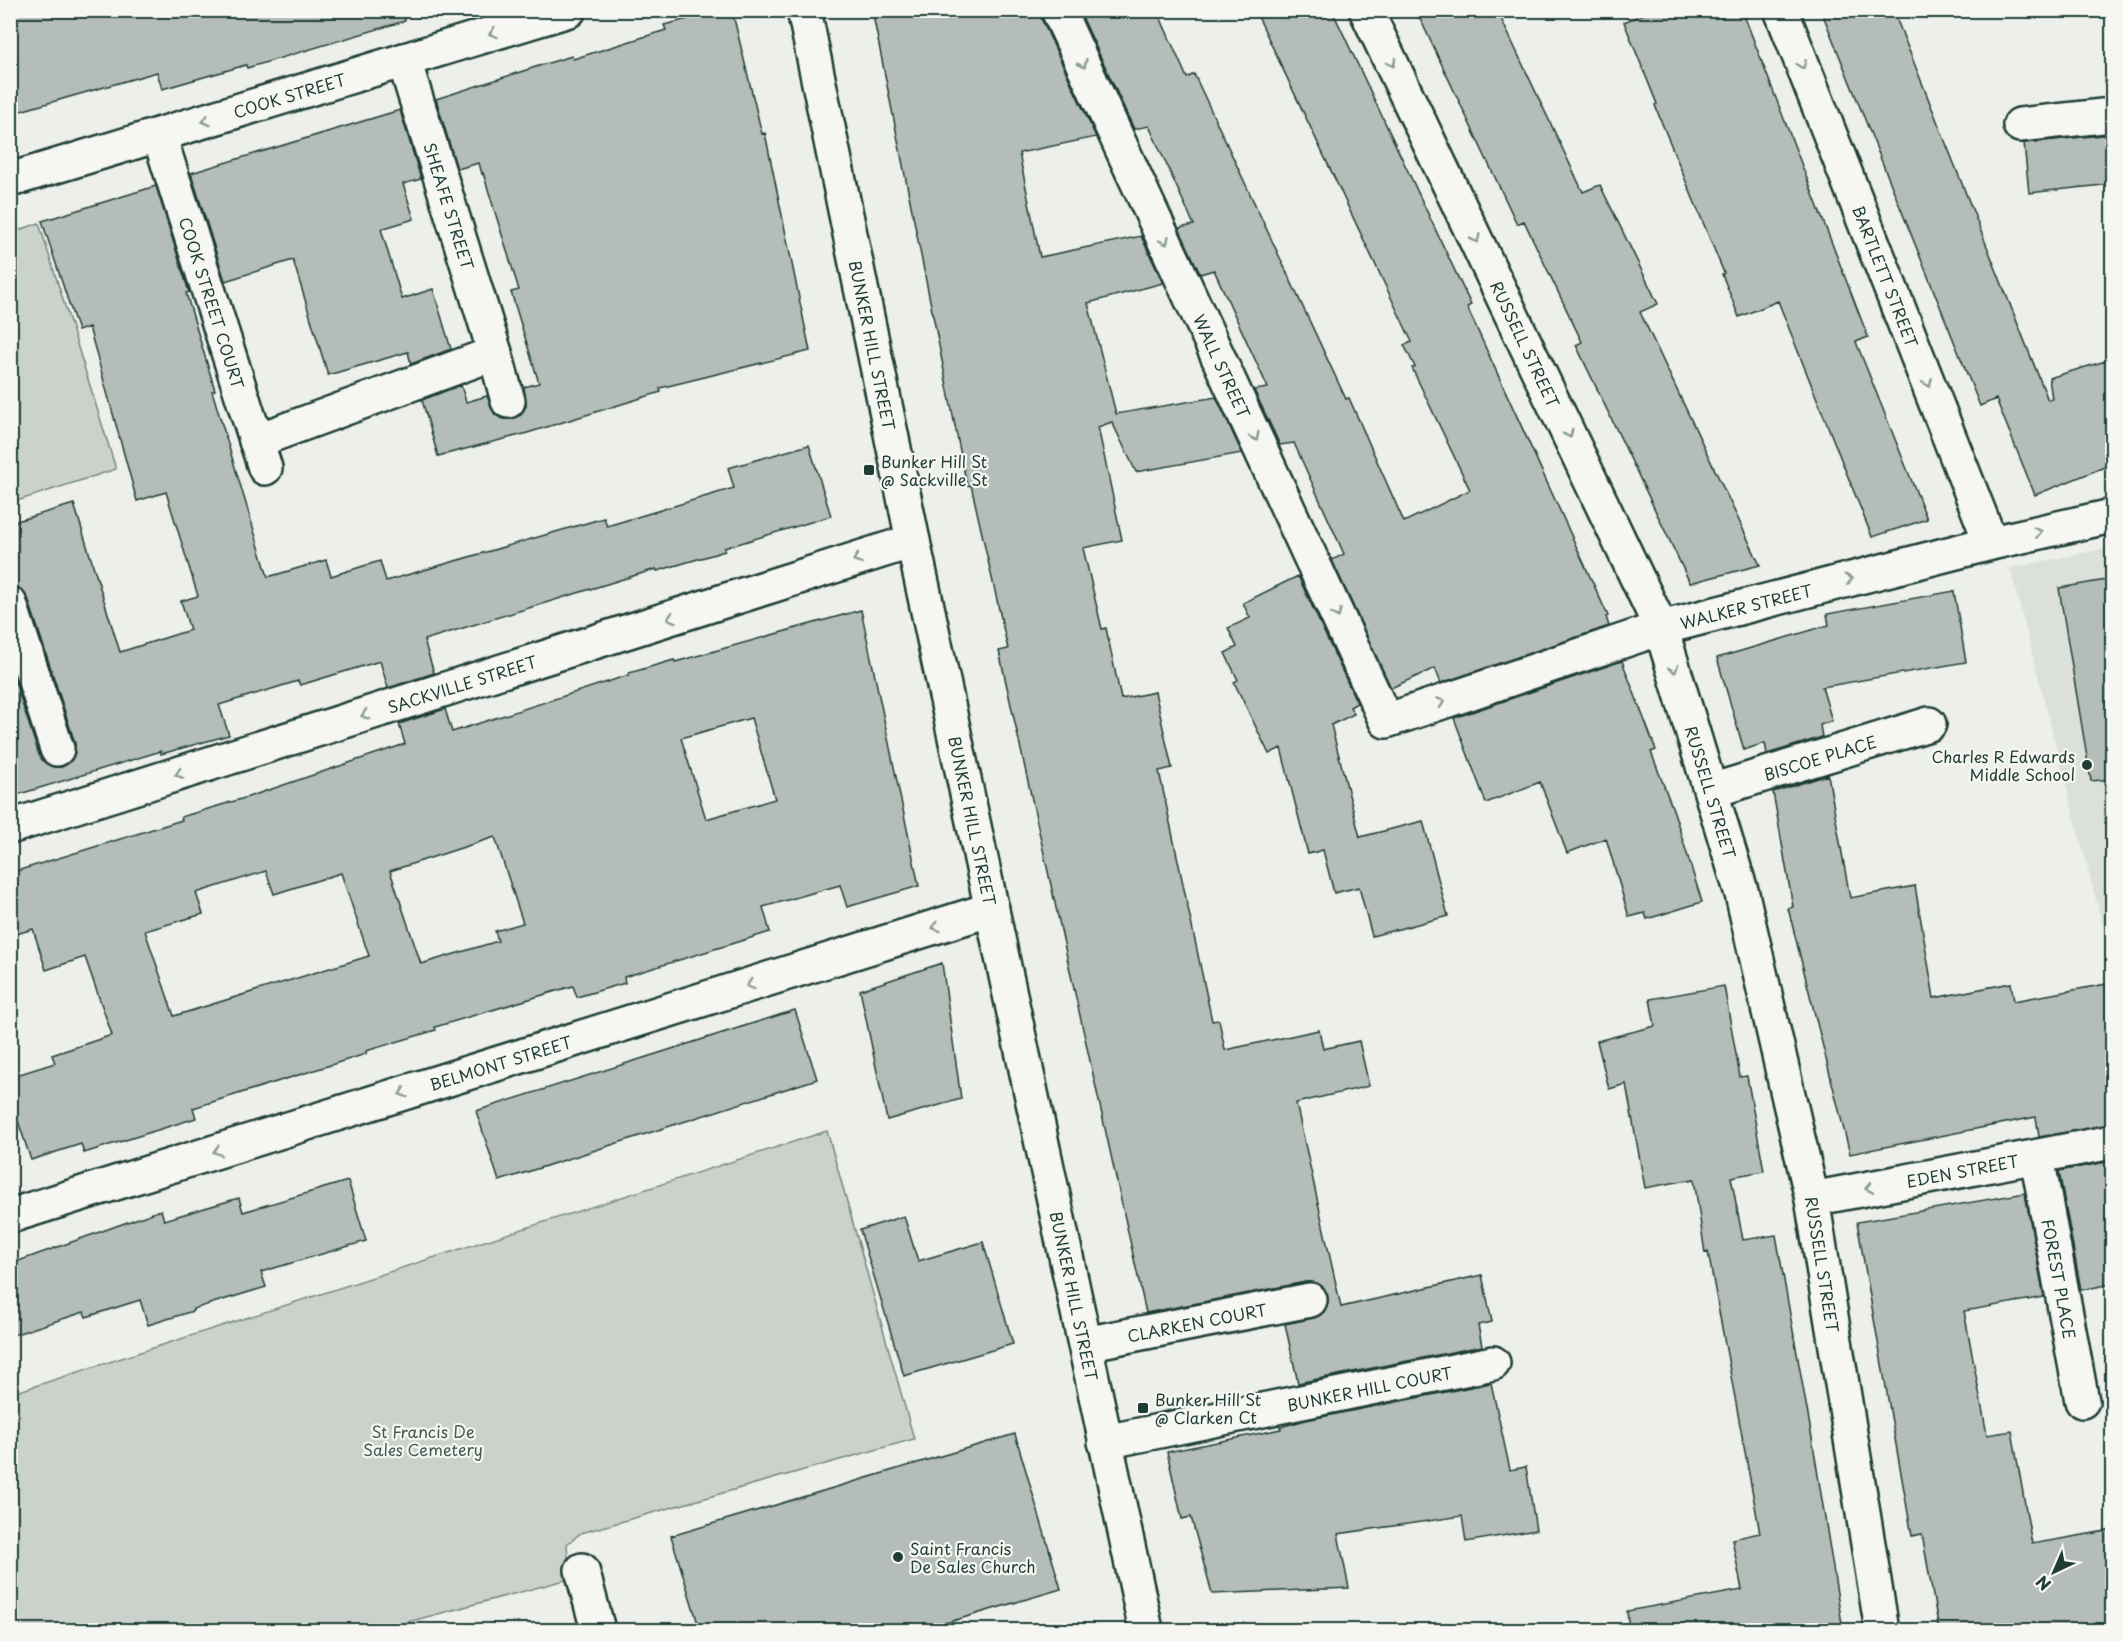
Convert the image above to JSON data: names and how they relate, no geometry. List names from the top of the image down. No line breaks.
{"streets":{"street":["COOK STREET","SHEAFE STREET","BARTLETT STREET","COOK STREET COURT","BUNKER HILL STREET","RUSSELL STREET","WALL STREET","WALKER STREET","SACKVILLE STREET","BISCOE PLACE","BELMONT STREET","EDEN STREET","FOREST PLACE","CLARKEN COURT","BUNKER HILL COURT"]},"crossings":[["COOK STREET","SHEAFE STREET"],["COOK STREET","COOK STREET COURT"],["SHEAFE STREET","COOK STREET COURT"],["BARTLETT STREET","WALKER STREET"],["BUNKER HILL STREET","SACKVILLE STREET"],["BUNKER HILL STREET","BELMONT STREET"],["BUNKER HILL STREET","CLARKEN COURT"],["BUNKER HILL STREET","BUNKER HILL COURT"],["RUSSELL STREET","WALKER STREET"],["RUSSELL STREET","BISCOE PLACE"],["RUSSELL STREET","EDEN STREET"],["WALL STREET","WALKER STREET"],["EDEN STREET","FOREST PLACE"]],"one_way":["COOK STREET","BARTLETT STREET","RUSSELL STREET","WALL STREET","WALKER STREET","SACKVILLE STREET","BELMONT STREET","EDEN STREET"],"parks":["St Francis De Sales Cemetery"],"places":{"transit":["Bunker Hill St @ Sackville St","Bunker Hill St @ Clarken Ct"],"other":["Charles R Edwards Middle School","Saint Francis De Sales Church"]},"north":"bottom left"}
